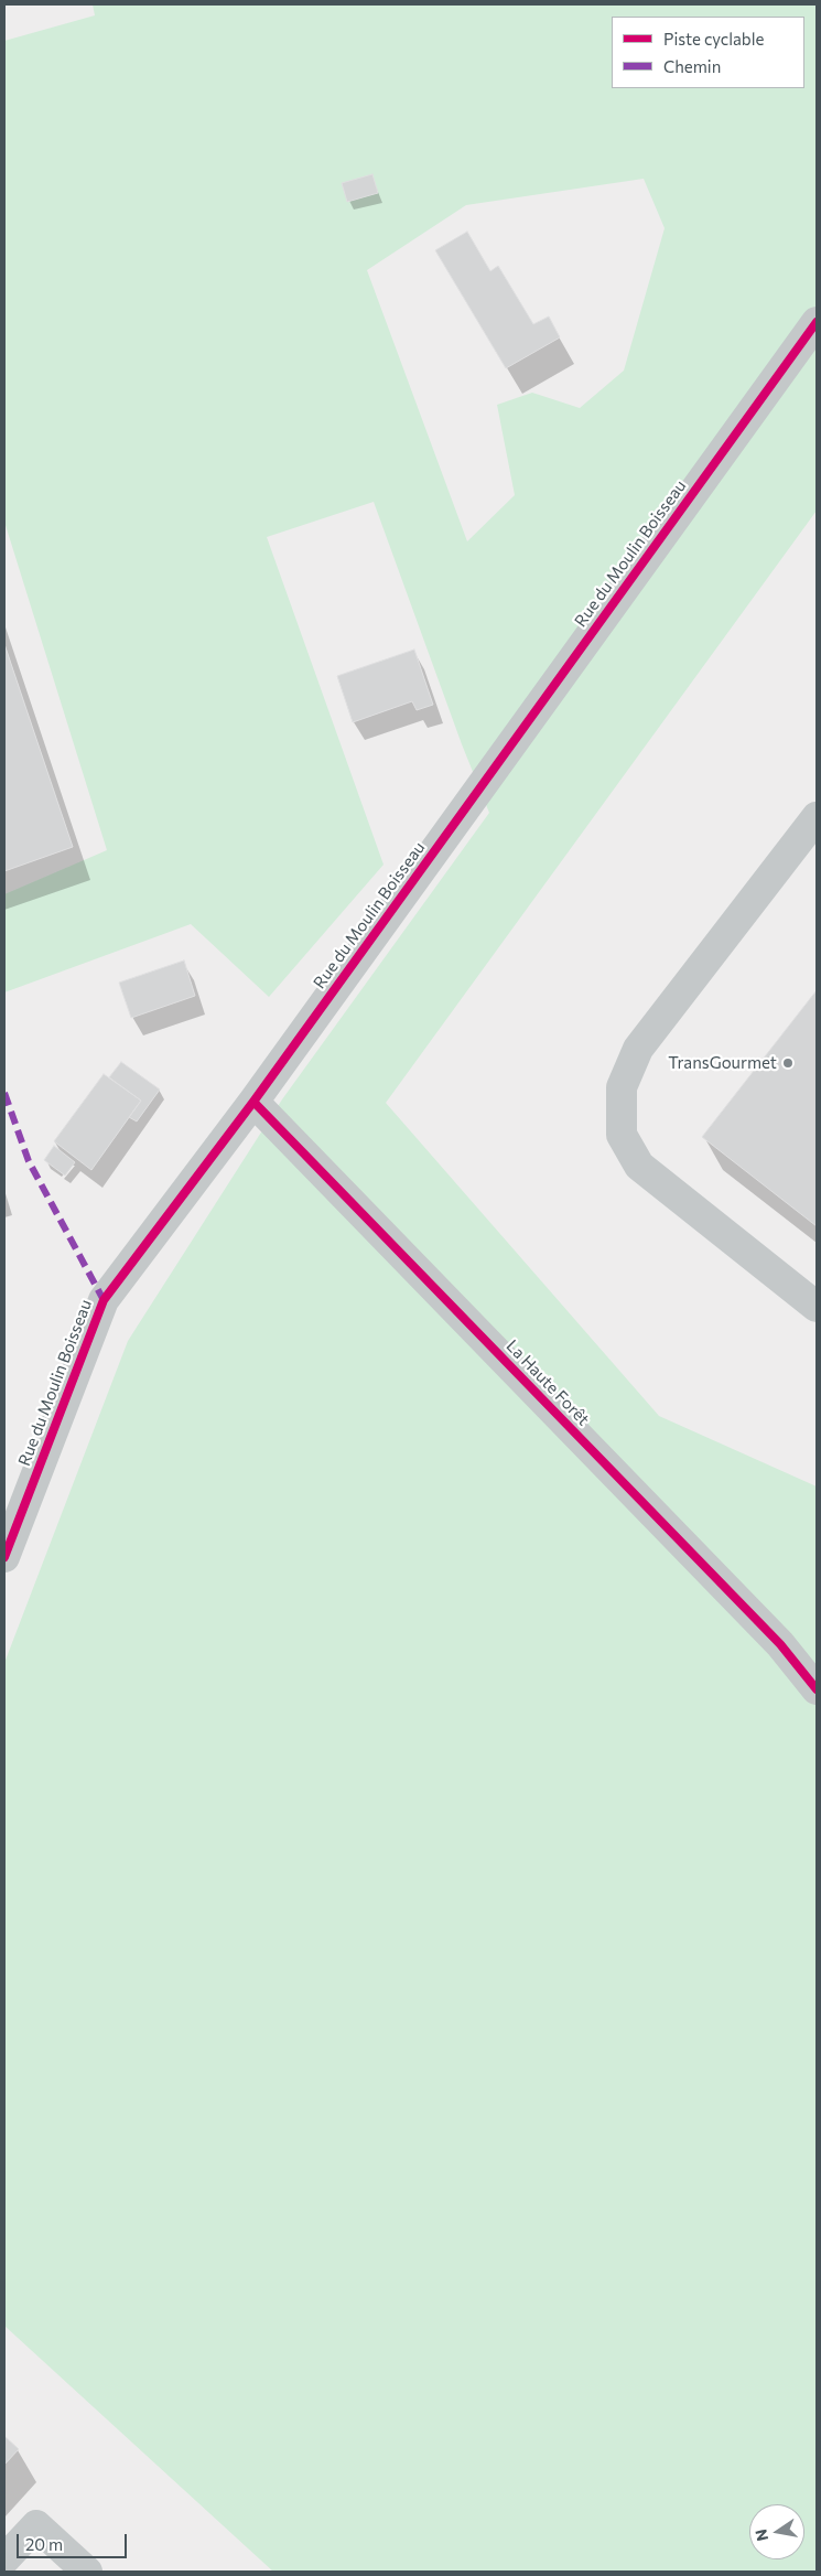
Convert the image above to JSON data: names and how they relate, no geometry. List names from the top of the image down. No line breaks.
{"streets":{"street":["Rue du Moulin Boisseau","La Haute Forêt"]},"crossings":[["Rue du Moulin Boisseau","La Haute Forêt"]],"places":["TransGourmet"],"legend":["Piste cyclable","Chemin"],"scale_bar":"20 m","north":"left"}
